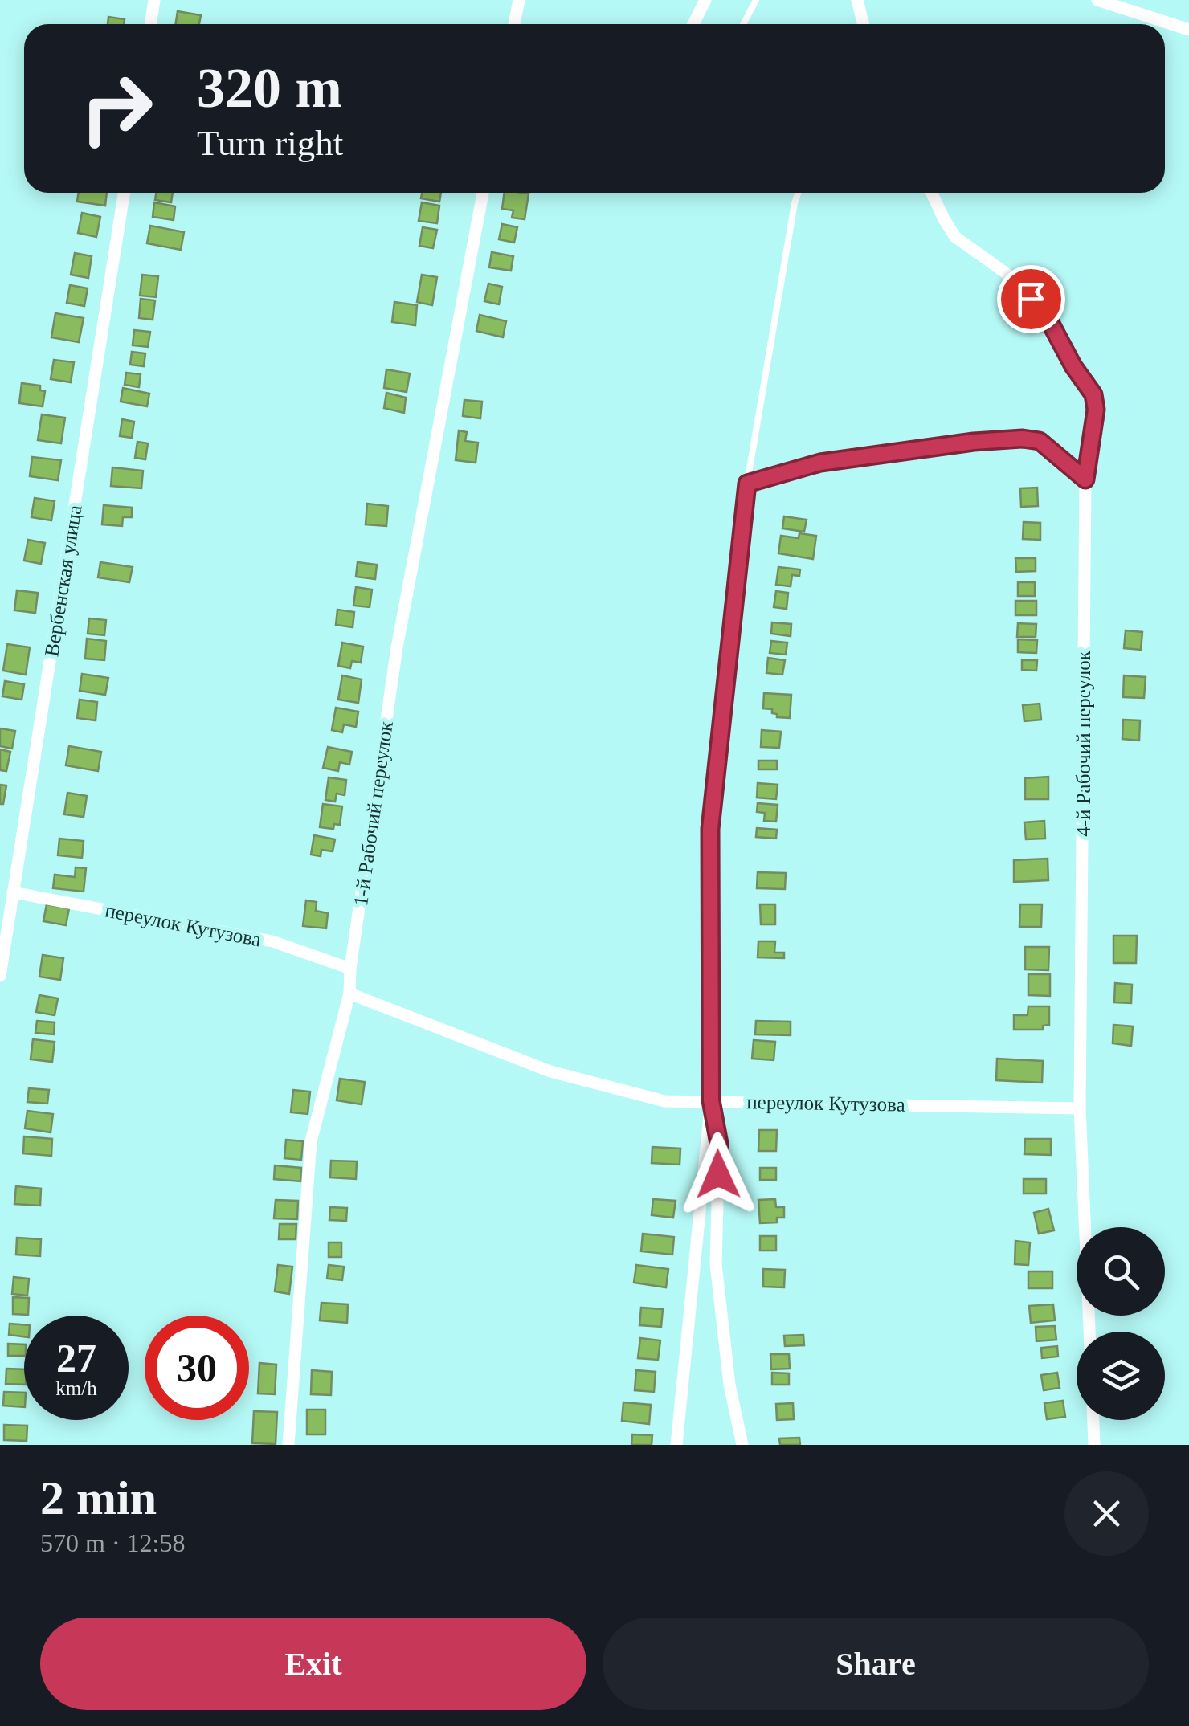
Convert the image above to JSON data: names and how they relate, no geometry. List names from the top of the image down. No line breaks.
{"streets":{"street":["Вербенская улица","4-й Рабочий переулок","1-й Рабочий переулок","переулок Кутузова"]},"crossings":[["Вербенская улица","переулок Кутузова"],["4-й Рабочий переулок","переулок Кутузова"],["1-й Рабочий переулок","переулок Кутузова"]],"page":{"turn":["320 m","Turn right"],"speed":"27 km/h","limit":"30","heading":["2 min","570 m · 12:58"],"buttons":["Exit","Share"]}}
